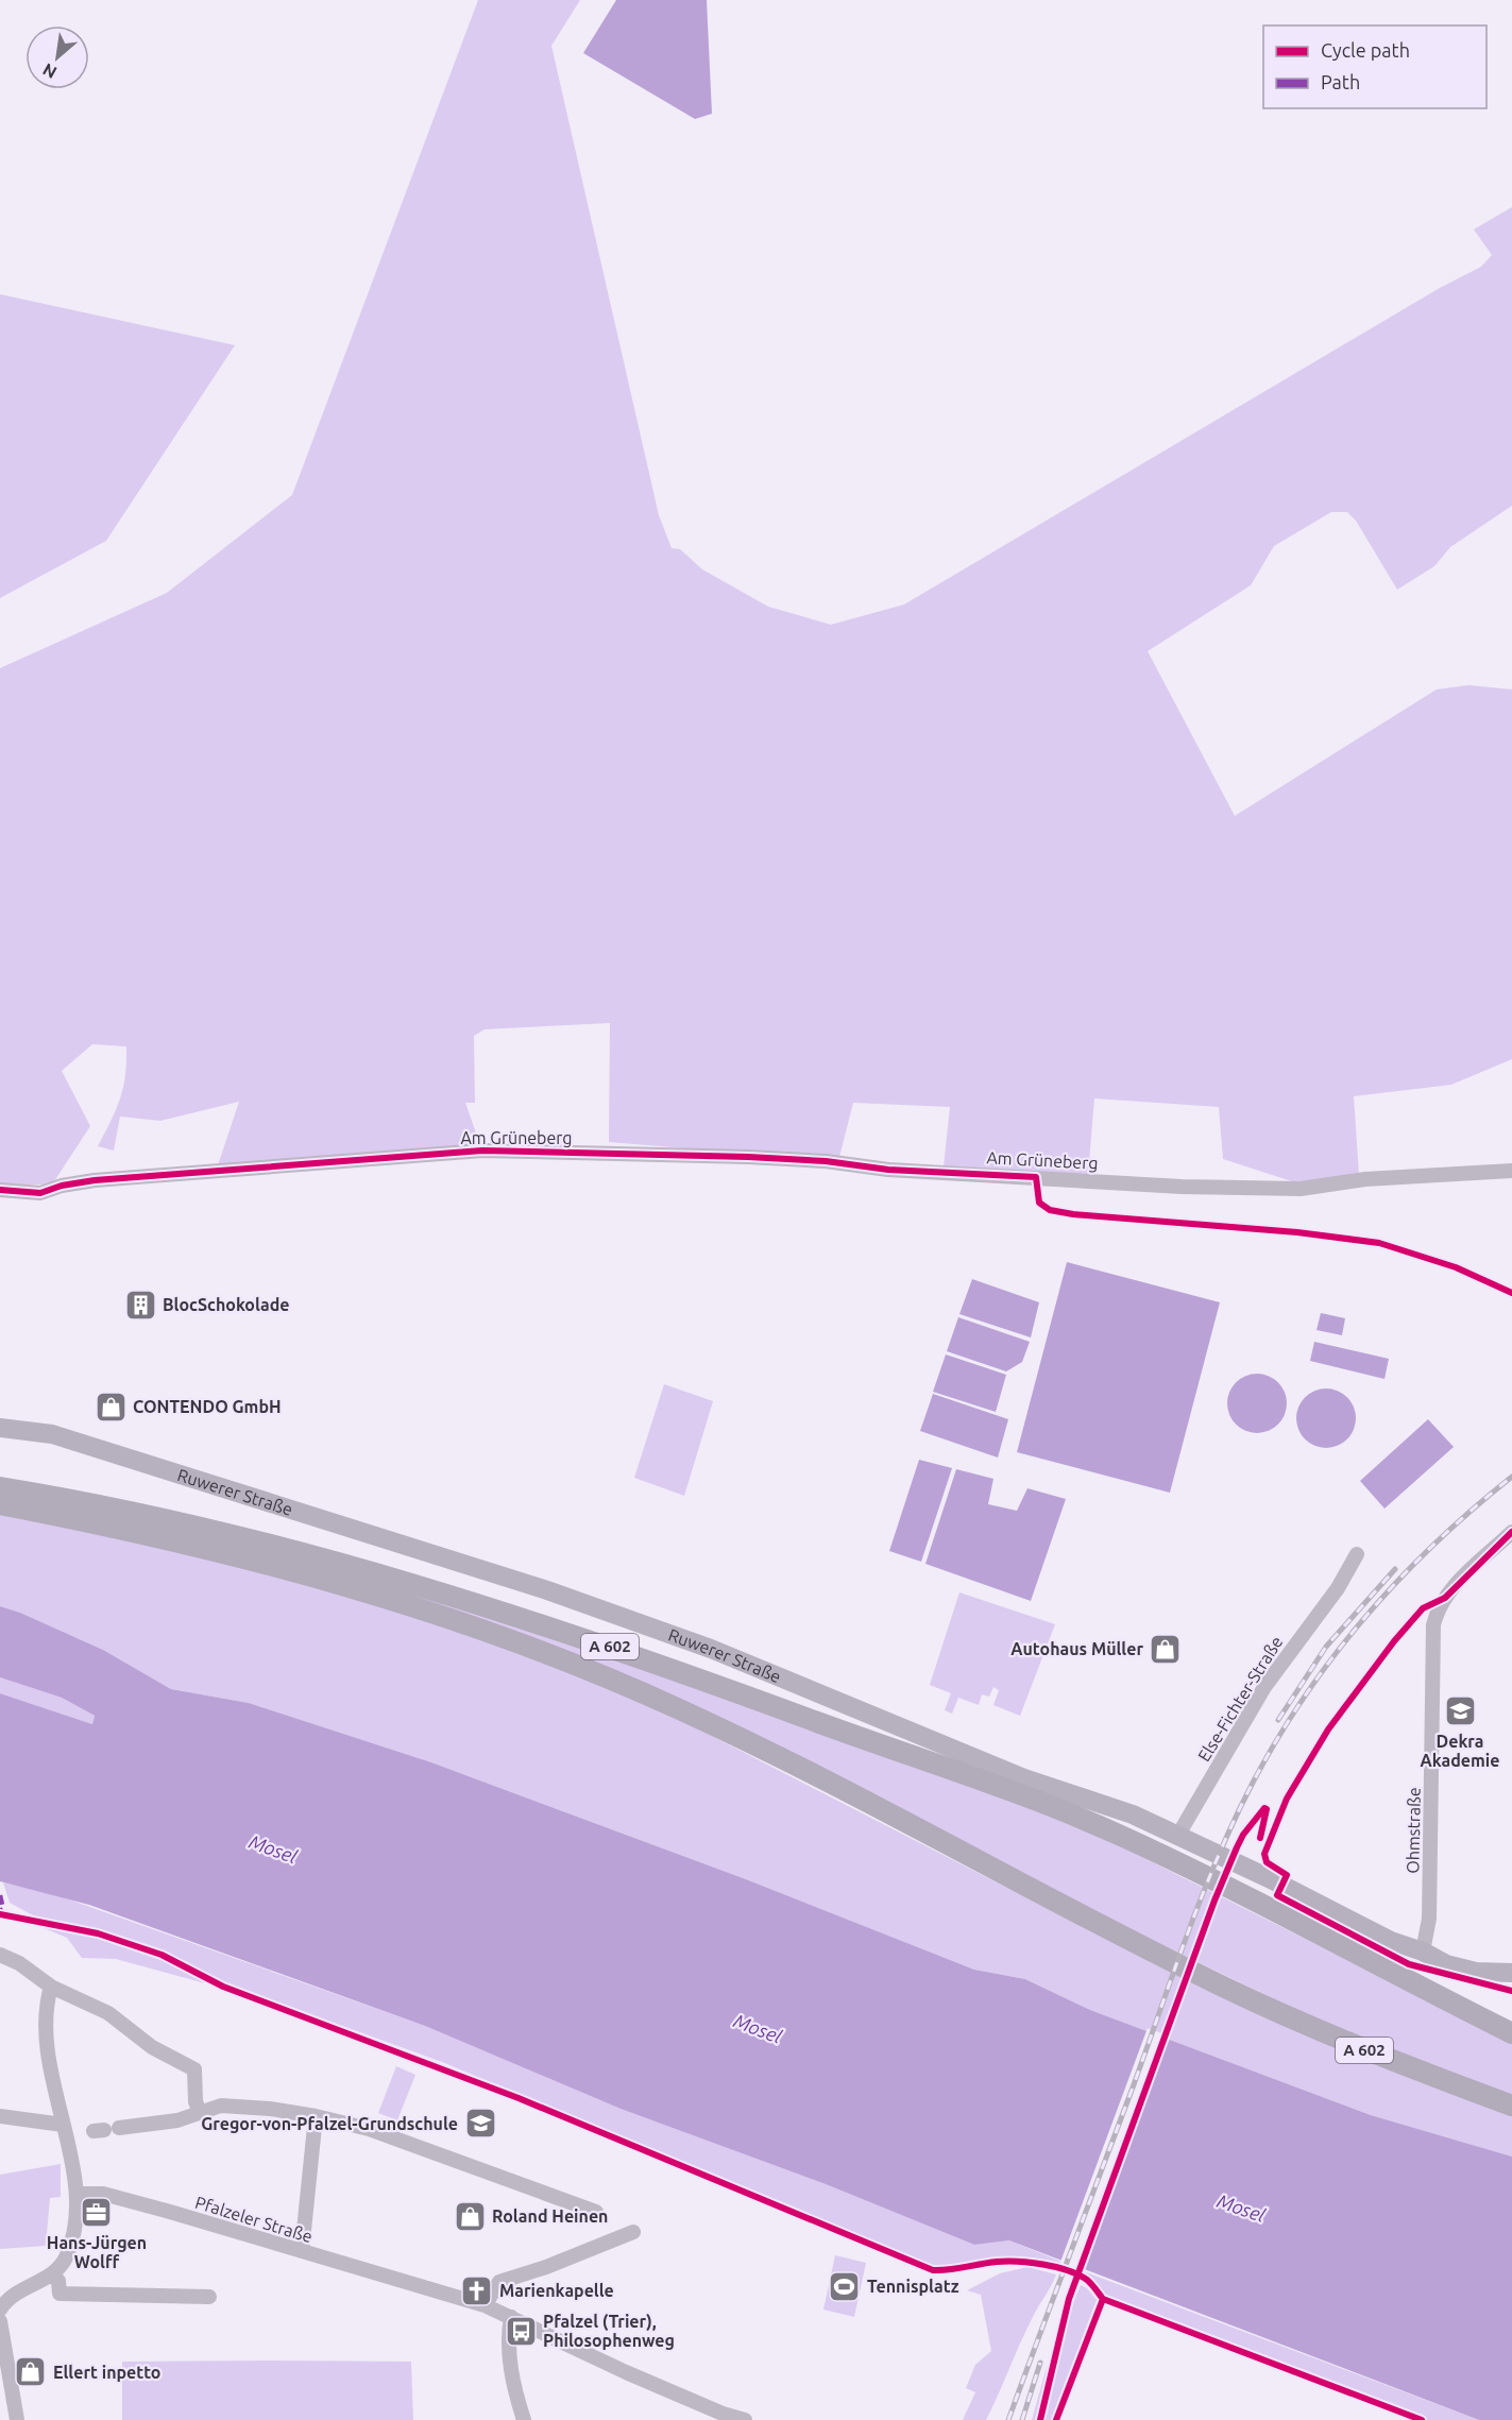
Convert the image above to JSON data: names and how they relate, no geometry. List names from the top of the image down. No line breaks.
{"streets":{"highway":["A 602"],"main road":["Ruwerer Straße"],"street":["Am Grüneberg","Else-Fichter-Straße","Ohmstraße","Pfalzeler Straße"]},"crossings":[["Ruwerer Straße","Else-Fichter-Straße"],["Ruwerer Straße","Ohmstraße"]],"water":["Mosel"],"places":{"building":["BlocSchokolade"],"shop":["CONTENDO GmbH","Autohaus Müller","Roland Heinen","Ellert inpetto"],"school or university":["Dekra Akademie","Gregor-von-Pfalzel-Grundschule"],"office":["Hans-Jürgen Wolff"],"sports":["Tennisplatz"],"church":["Marienkapelle"],"bus stop":["Pfalzel (Trier), Philosophenweg"]},"legend":["Cycle path","Path"],"north":"bottom left"}
